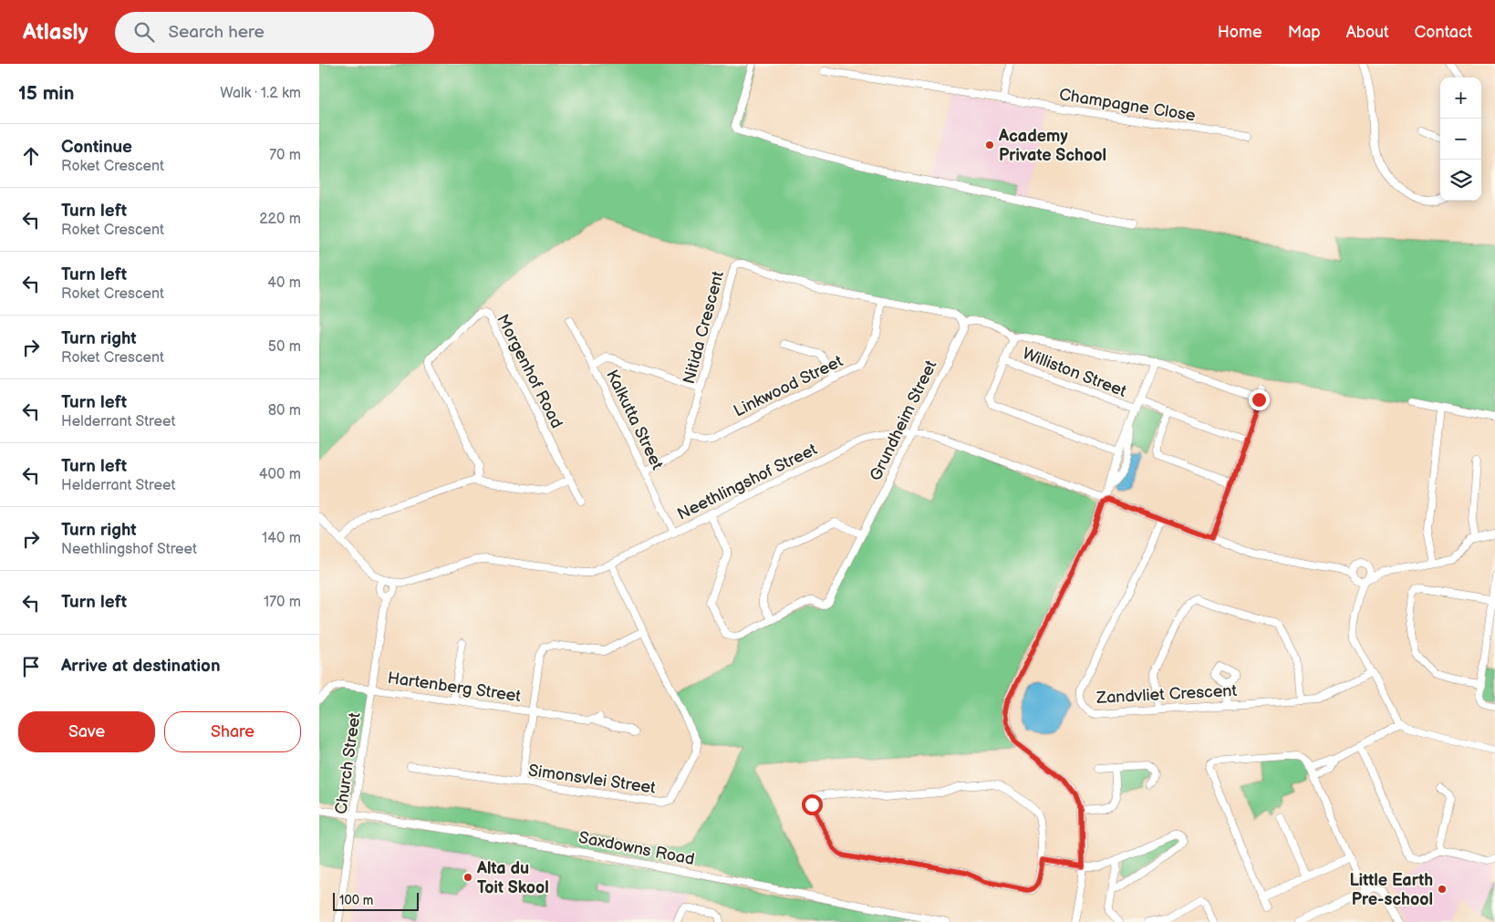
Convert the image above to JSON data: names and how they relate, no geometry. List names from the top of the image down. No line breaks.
{"streets":{"street":["Champagne Close","Nitida Crescent","Morgenhof Road","Williston Street","Linkwood Street","Kalkutta Street","Grundheim Street","Neethlingshof Street","Hartenberg Street","Zandvliet Crescent","Church Street","Simonsvlei Street","Saxdowns Road"]},"crossings":[["Nitida Crescent","Linkwood Street"],["Nitida Crescent","Kalkutta Street"],["Kalkutta Street","Neethlingshof Street"],["Grundheim Street","Neethlingshof Street"],["Neethlingshof Street","Zandvliet Crescent"],["Neethlingshof Street","Simonsvlei Street"],["Hartenberg Street","Church Street"],["Church Street","Saxdowns Road"]],"places":["Academy Private School","Alta du Toit Skool","Little Earth Pre-school"],"scale_bar":"100 m","page":{"header":"Atlasly","search":"Search here","nav":["Home","Map","About","Contact"],"heading":["15 min","Walk · 1.2 km"],"map_buttons":["+","−"],"list":[["Continue","Roket Crescent","70 m"],["Turn left","Roket Crescent","220 m"],["Turn left","Roket Crescent","40 m"],["Turn right","Roket Crescent","50 m"],["Turn left","Helderrant Street","80 m"],["Turn left","Helderrant Street","400 m"],["Turn right","Neethlingshof Street","140 m"],["Turn left","170 m"],"Arrive at destination"],"buttons":["Save","Share"],"scale":"100 m"}}
